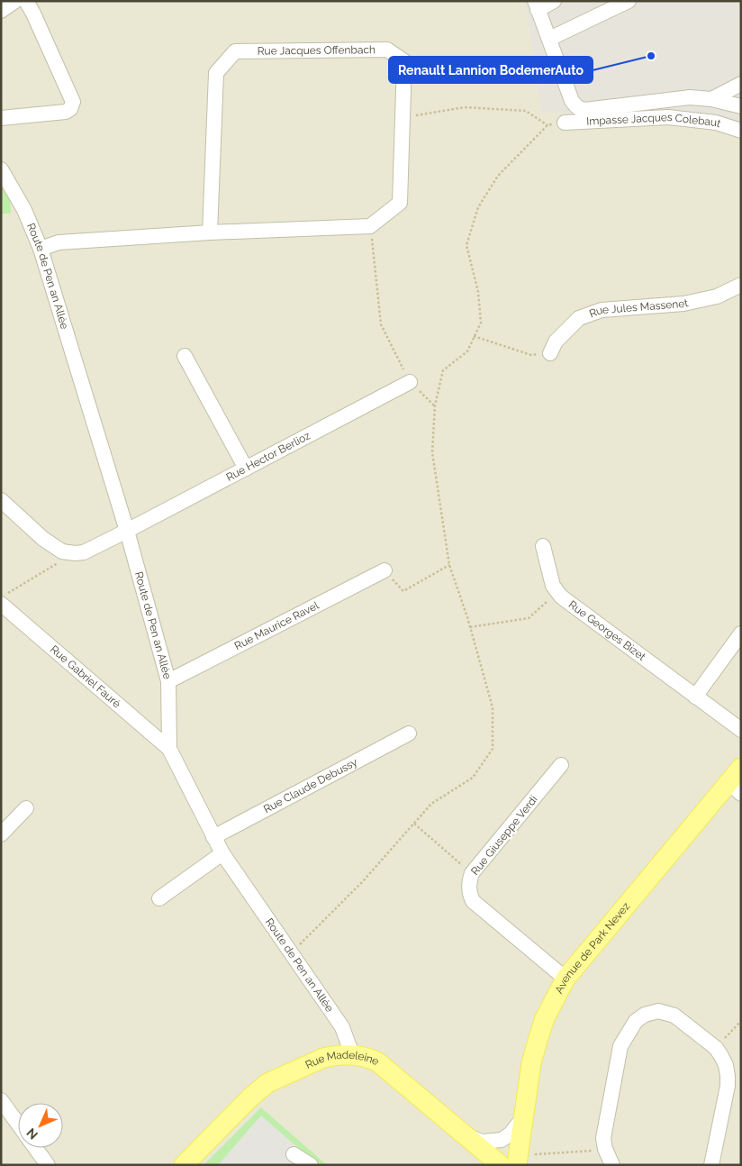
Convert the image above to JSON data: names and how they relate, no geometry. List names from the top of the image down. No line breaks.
{"streets":{"main road":["Avenue de Park Nevez","Rue Madeleine"],"street":["Rue Jacques Offenbach","Impasse Jacques Colebaut","Route de Pen an Allée","Rue Jules Massenet","Rue Hector Berlioz","Rue Maurice Ravel","Rue Georges Bizet","Rue Gabriel Fauré","Rue Claude Debussy","Rue Giuseppe Verdi"]},"crossings":[["Route de Pen an Allée","Rue Hector Berlioz"],["Route de Pen an Allée","Rue Maurice Ravel"],["Route de Pen an Allée","Rue Gabriel Fauré"],["Route de Pen an Allée","Rue Claude Debussy"],["Route de Pen an Allée","Rue Madeleine"],["Rue Giuseppe Verdi","Avenue de Park Nevez"],["Avenue de Park Nevez","Rue Madeleine"]],"places":["Renault Lannion BodemerAuto"],"north":"bottom left"}
